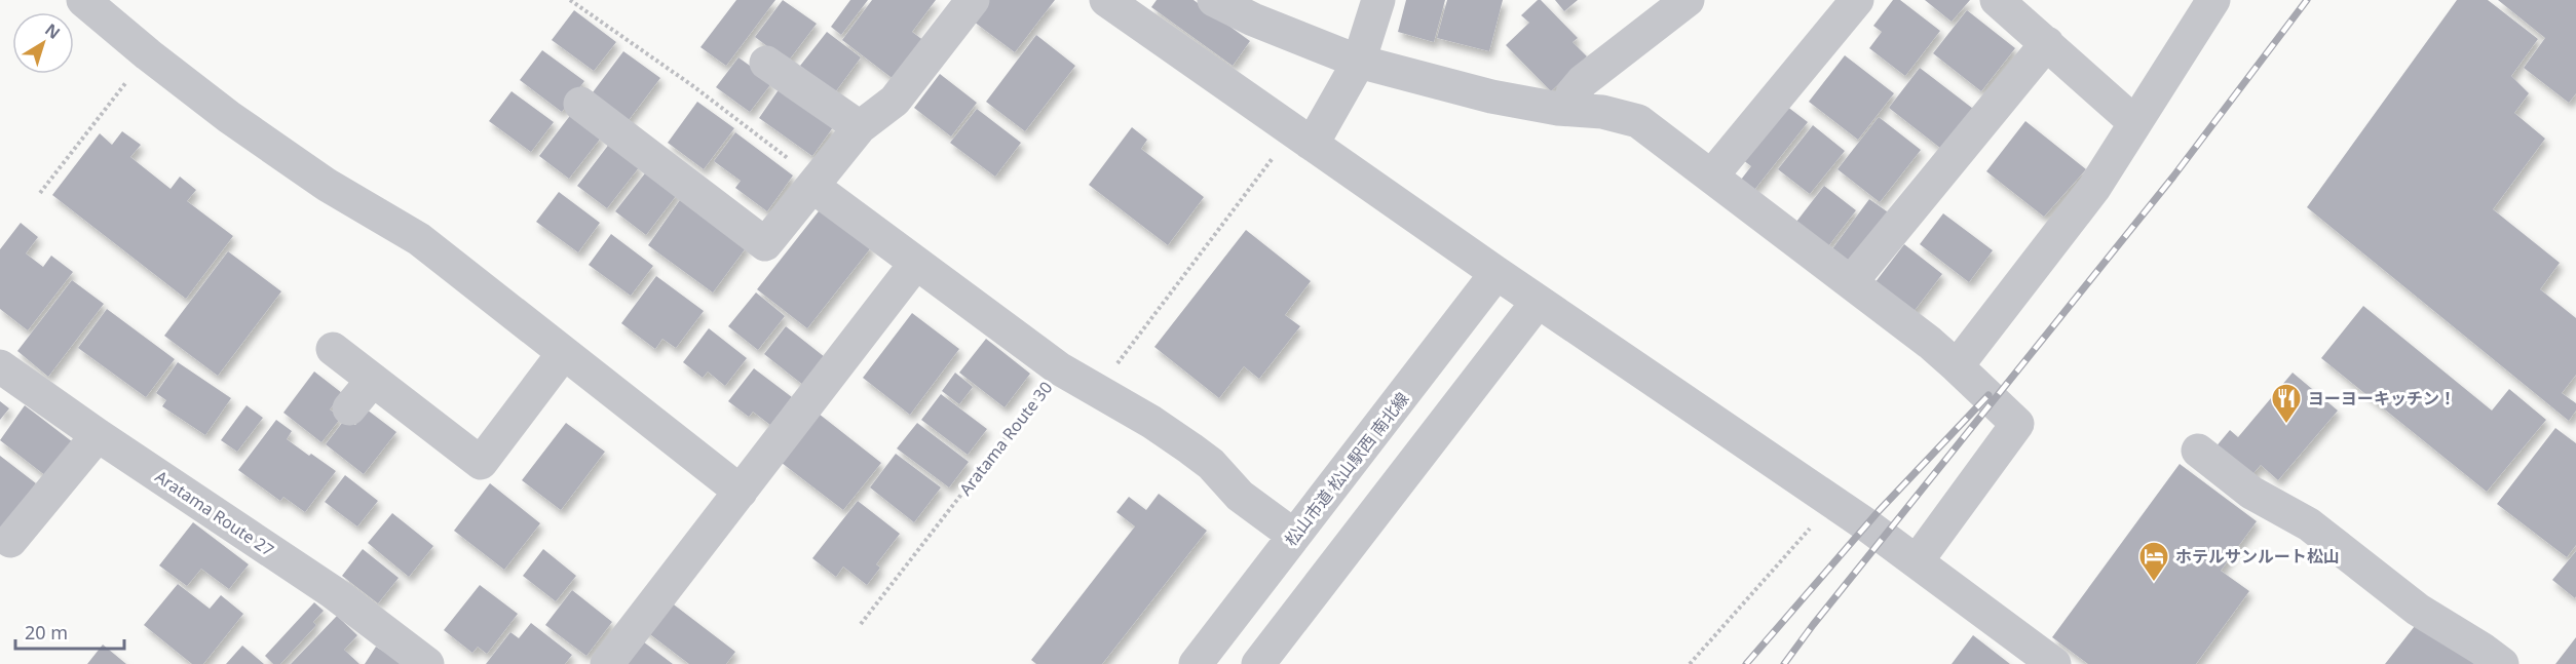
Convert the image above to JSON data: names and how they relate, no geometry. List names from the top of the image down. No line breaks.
{"streets":{"street":["Aratama Route 30","松山市道 松山駅西 南北線","Aratama Route 27"]},"crossings":[["Aratama Route 30","松山市道 松山駅西 南北線"]],"places":{"restaurant":["ヨーヨーキッチン！"],"hotel":["ホテルサンルート松山"]},"scale_bar":"20 m","north":"top right"}
